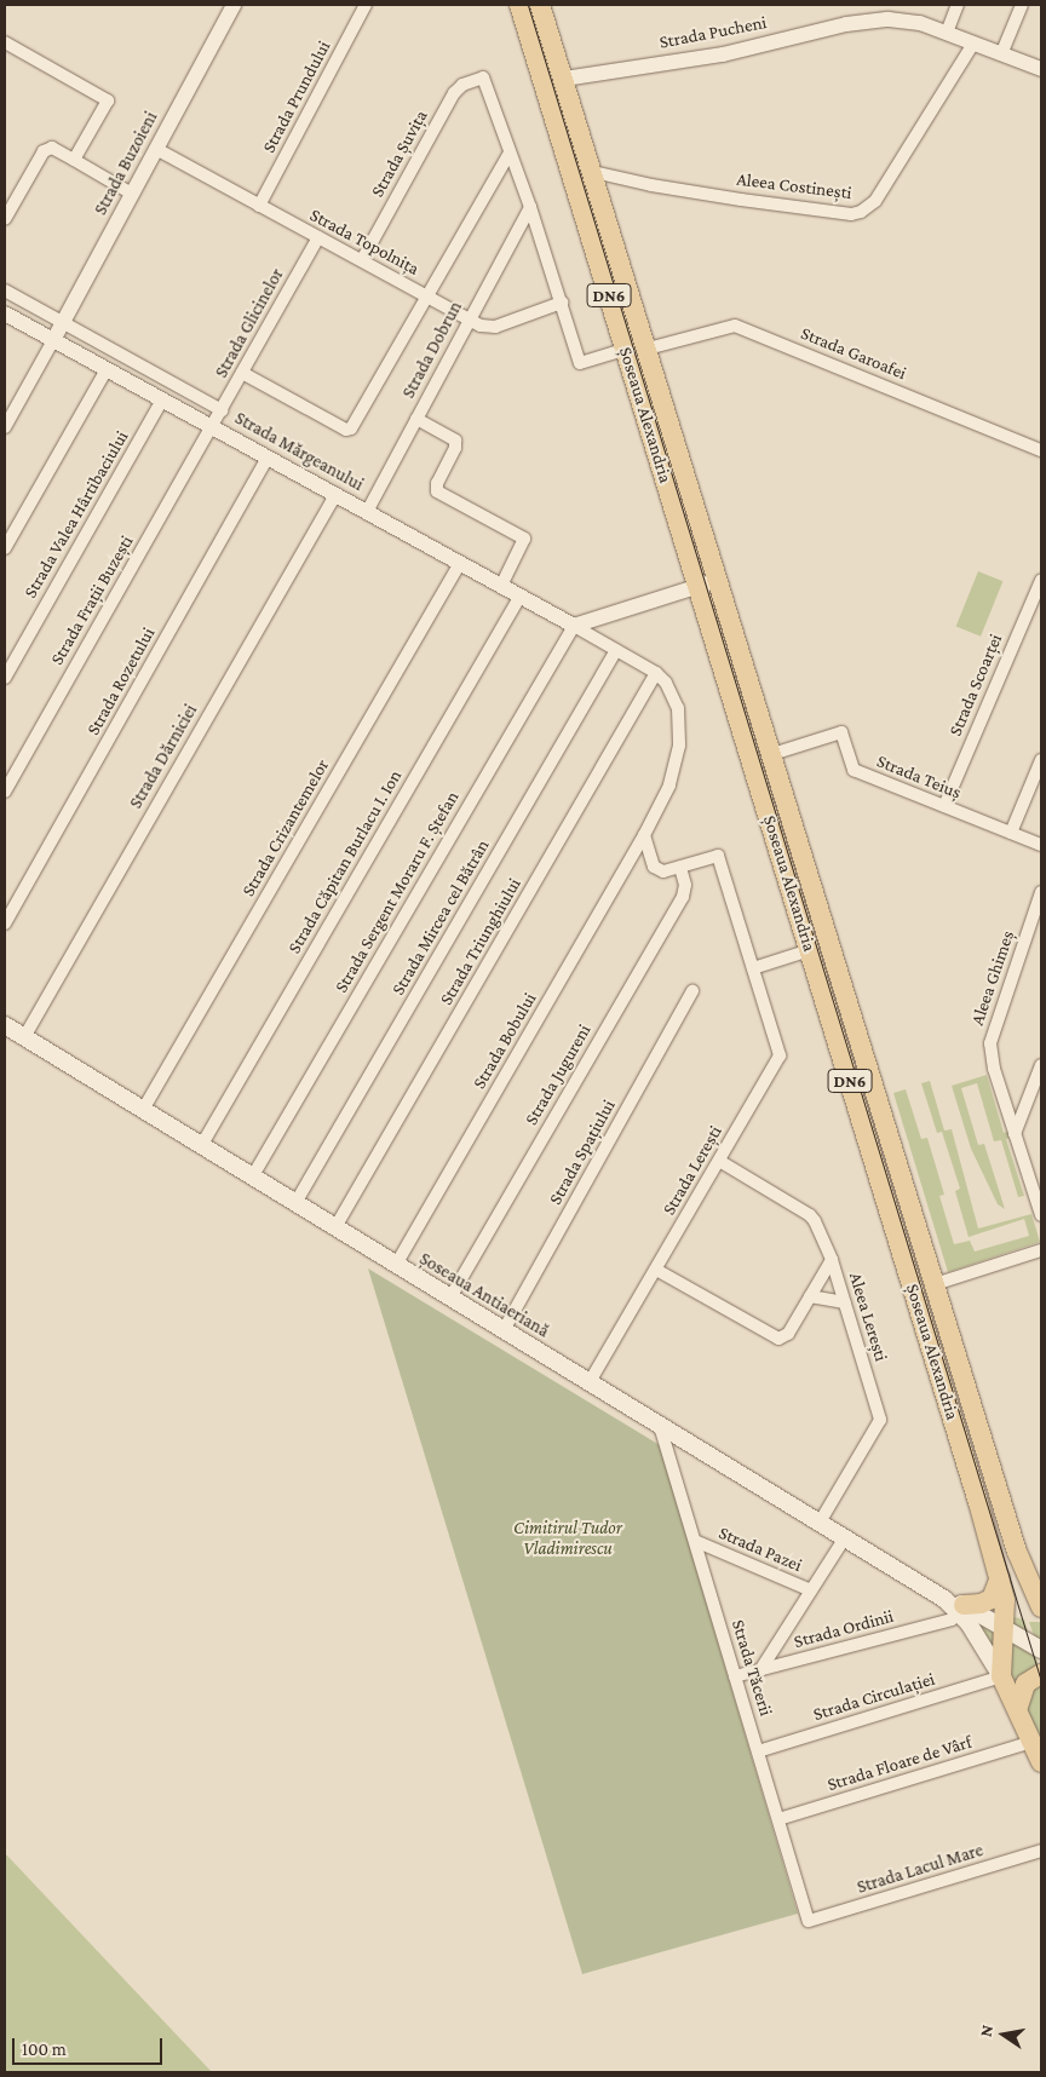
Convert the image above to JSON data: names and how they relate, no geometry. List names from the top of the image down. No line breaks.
{"streets":{"main road":["DN6","Șoseaua Alexandria","Șoseaua Antiaeriană"],"street":["Strada Pucheni","Strada Prundului","Strada Șuvița","Strada Buzoieni","Aleea Costinești","Strada Topolnița","Strada Glicinelor","Strada Dobrun","Strada Garoafei","Strada Mărgeanului","Strada Valea Hârtibaciului","Strada Frații Buzești","Strada Rozetului","Strada Scoarței","Strada Dărniciei","Strada Teiuș","Strada Crizantemelor","Strada Căpitan Burlacu I. Ion","Strada Sergent Moraru F. Ștefan","Strada Mircea cel Bătrân","Strada Triunghiului","Aleea Ghimeș","Strada Bobului","Strada Jugureni","Strada Spațiului","Strada Lerești","Aleea Lerești","Strada Pazei","Strada Ordinii","Strada Tăcerii","Strada Circulației","Strada Floare de Vârf","Strada Lacul Mare"]},"crossings":[["Strada Pucheni","Aleea Costinești"],["Strada Pucheni","Șoseaua Alexandria"],["Strada Prundului","Strada Topolnița"],["Strada Șuvița","Strada Topolnița"],["Strada Buzoieni","Strada Topolnița"],["Strada Buzoieni","Strada Mărgeanului"],["Aleea Costinești","Șoseaua Alexandria"],["Strada Topolnița","Strada Glicinelor"],["Strada Topolnița","Strada Dobrun"],["Strada Glicinelor","Strada Mărgeanului"],["Strada Glicinelor","Strada Frații Buzești"],["Strada Dobrun","Strada Mărgeanului"],["Strada Garoafei","Șoseaua Alexandria"],["Șoseaua Alexandria","Strada Teiuș"],["Șoseaua Alexandria","Șoseaua Antiaeriană"],["Șoseaua Alexandria","Strada Circulației"],["Strada Mărgeanului","Strada Valea Hârtibaciului"],["Strada Mărgeanului","Strada Frații Buzești"],["Strada Mărgeanului","Strada Rozetului"],["Strada Mărgeanului","Strada Dărniciei"],["Strada Mărgeanului","Strada Crizantemelor"],["Strada Mărgeanului","Strada Căpitan Burlacu I. Ion"],["Strada Mărgeanului","Strada Sergent Moraru F. Ștefan"],["Strada Mărgeanului","Strada Mircea cel Bătrân"],["Strada Mărgeanului","Strada Triunghiului"],["Strada Scoarței","Strada Teiuș"],["Strada Dărniciei","Șoseaua Antiaeriană"],["Strada Crizantemelor","Șoseaua Antiaeriană"],["Strada Căpitan Burlacu I. Ion","Șoseaua Antiaeriană"],["Strada Sergent Moraru F. Ștefan","Șoseaua Antiaeriană"],["Strada Mircea cel Bătrân","Șoseaua Antiaeriană"],["Strada Triunghiului","Șoseaua Antiaeriană"],["Strada Bobului","Strada Lerești"],["Strada Bobului","Șoseaua Antiaeriană"],["Strada Jugureni","Strada Lerești"],["Strada Jugureni","Șoseaua Antiaeriană"],["Strada Spațiului","Șoseaua Antiaeriană"],["Strada Lerești","Șoseaua Antiaeriană"],["Strada Lerești","Aleea Lerești"],["Șoseaua Antiaeriană","Aleea Lerești"],["Șoseaua Antiaeriană","Strada Ordinii"],["Șoseaua Antiaeriană","Strada Tăcerii"],["Șoseaua Antiaeriană","Strada Circulației"],["Strada Pazei","Strada Tăcerii"],["Strada Ordinii","Strada Tăcerii"],["Strada Tăcerii","Strada Circulației"],["Strada Tăcerii","Strada Floare de Vârf"],["Strada Tăcerii","Strada Lacul Mare"]],"parks":["Cimitirul Tudor Vladimirescu"],"scale_bar":"100 m","north":"left"}
